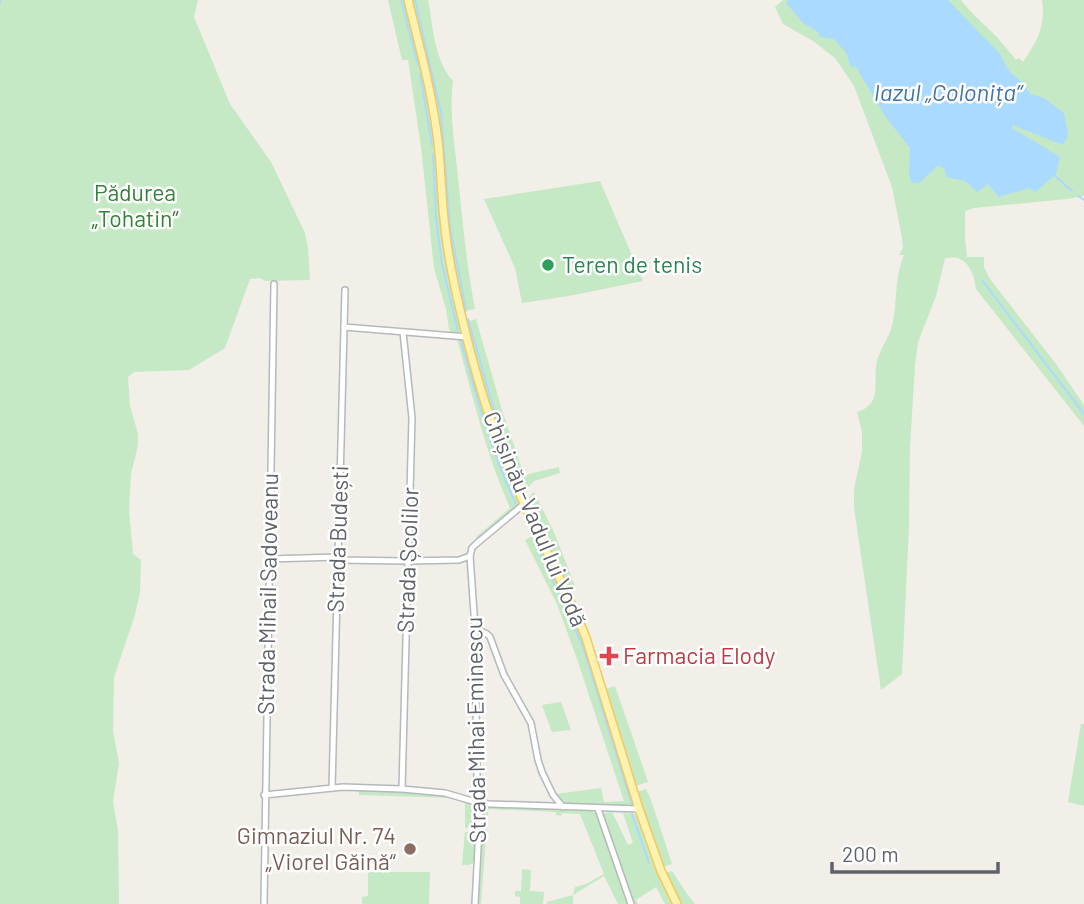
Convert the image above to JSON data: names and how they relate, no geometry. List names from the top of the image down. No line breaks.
{"streets":{"main road":["Chișinău-Vadul lui Vodă"],"street":["Strada Budești","Strada Școlilor","Strada Mihail Sadoveanu","Strada Mihai Eminescu"]},"water":["Iazul „Colonița”"],"parks":["Pădurea „Tohatin”"],"places":{"other":["Teren de tenis","Gimnaziul Nr. 74 „Viorel Găină“"],"health":["Farmacia Elody"]},"scale_bar":"200 m"}
